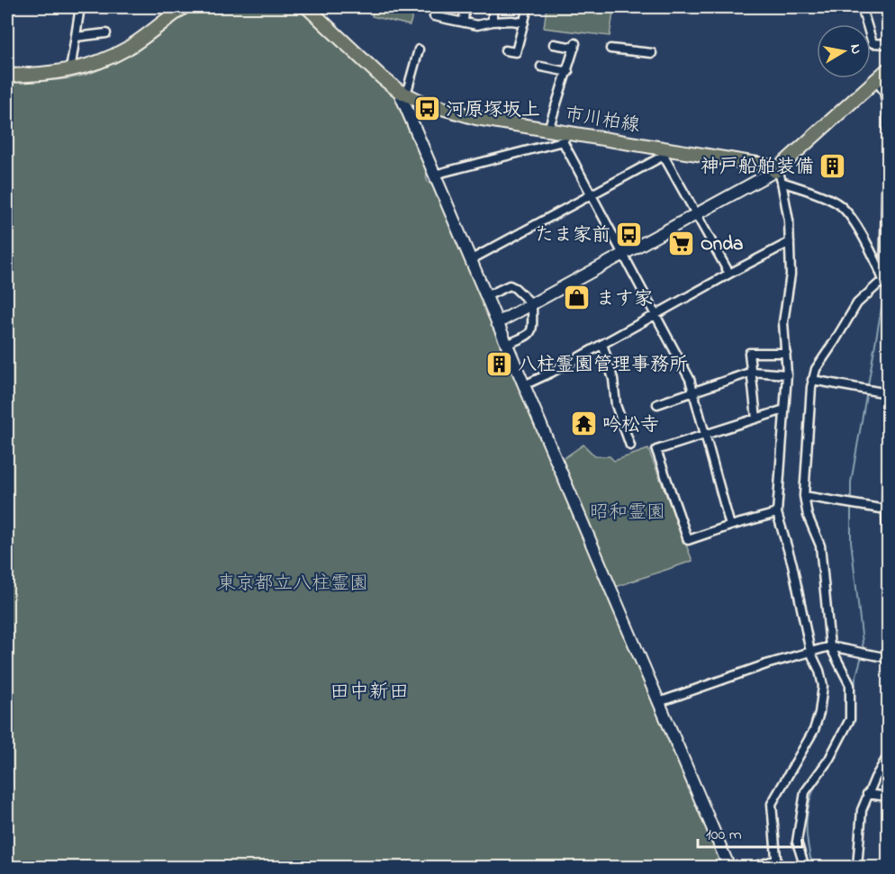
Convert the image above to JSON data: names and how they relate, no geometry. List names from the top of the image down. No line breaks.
{"streets":{"main road":["市川柏線"]},"districts":["田中新田"],"parks":["昭和霊園","東京都立八柱霊園"],"places":{"bus stop":["河原塚坂上","たま家前"],"building":["神戸船舶装備","八柱霊園管理事務所"],"supermarket":["Onda"],"shop":["ます家"],"temple":["吟松寺"]},"scale_bar":"100 m","north":"right"}
